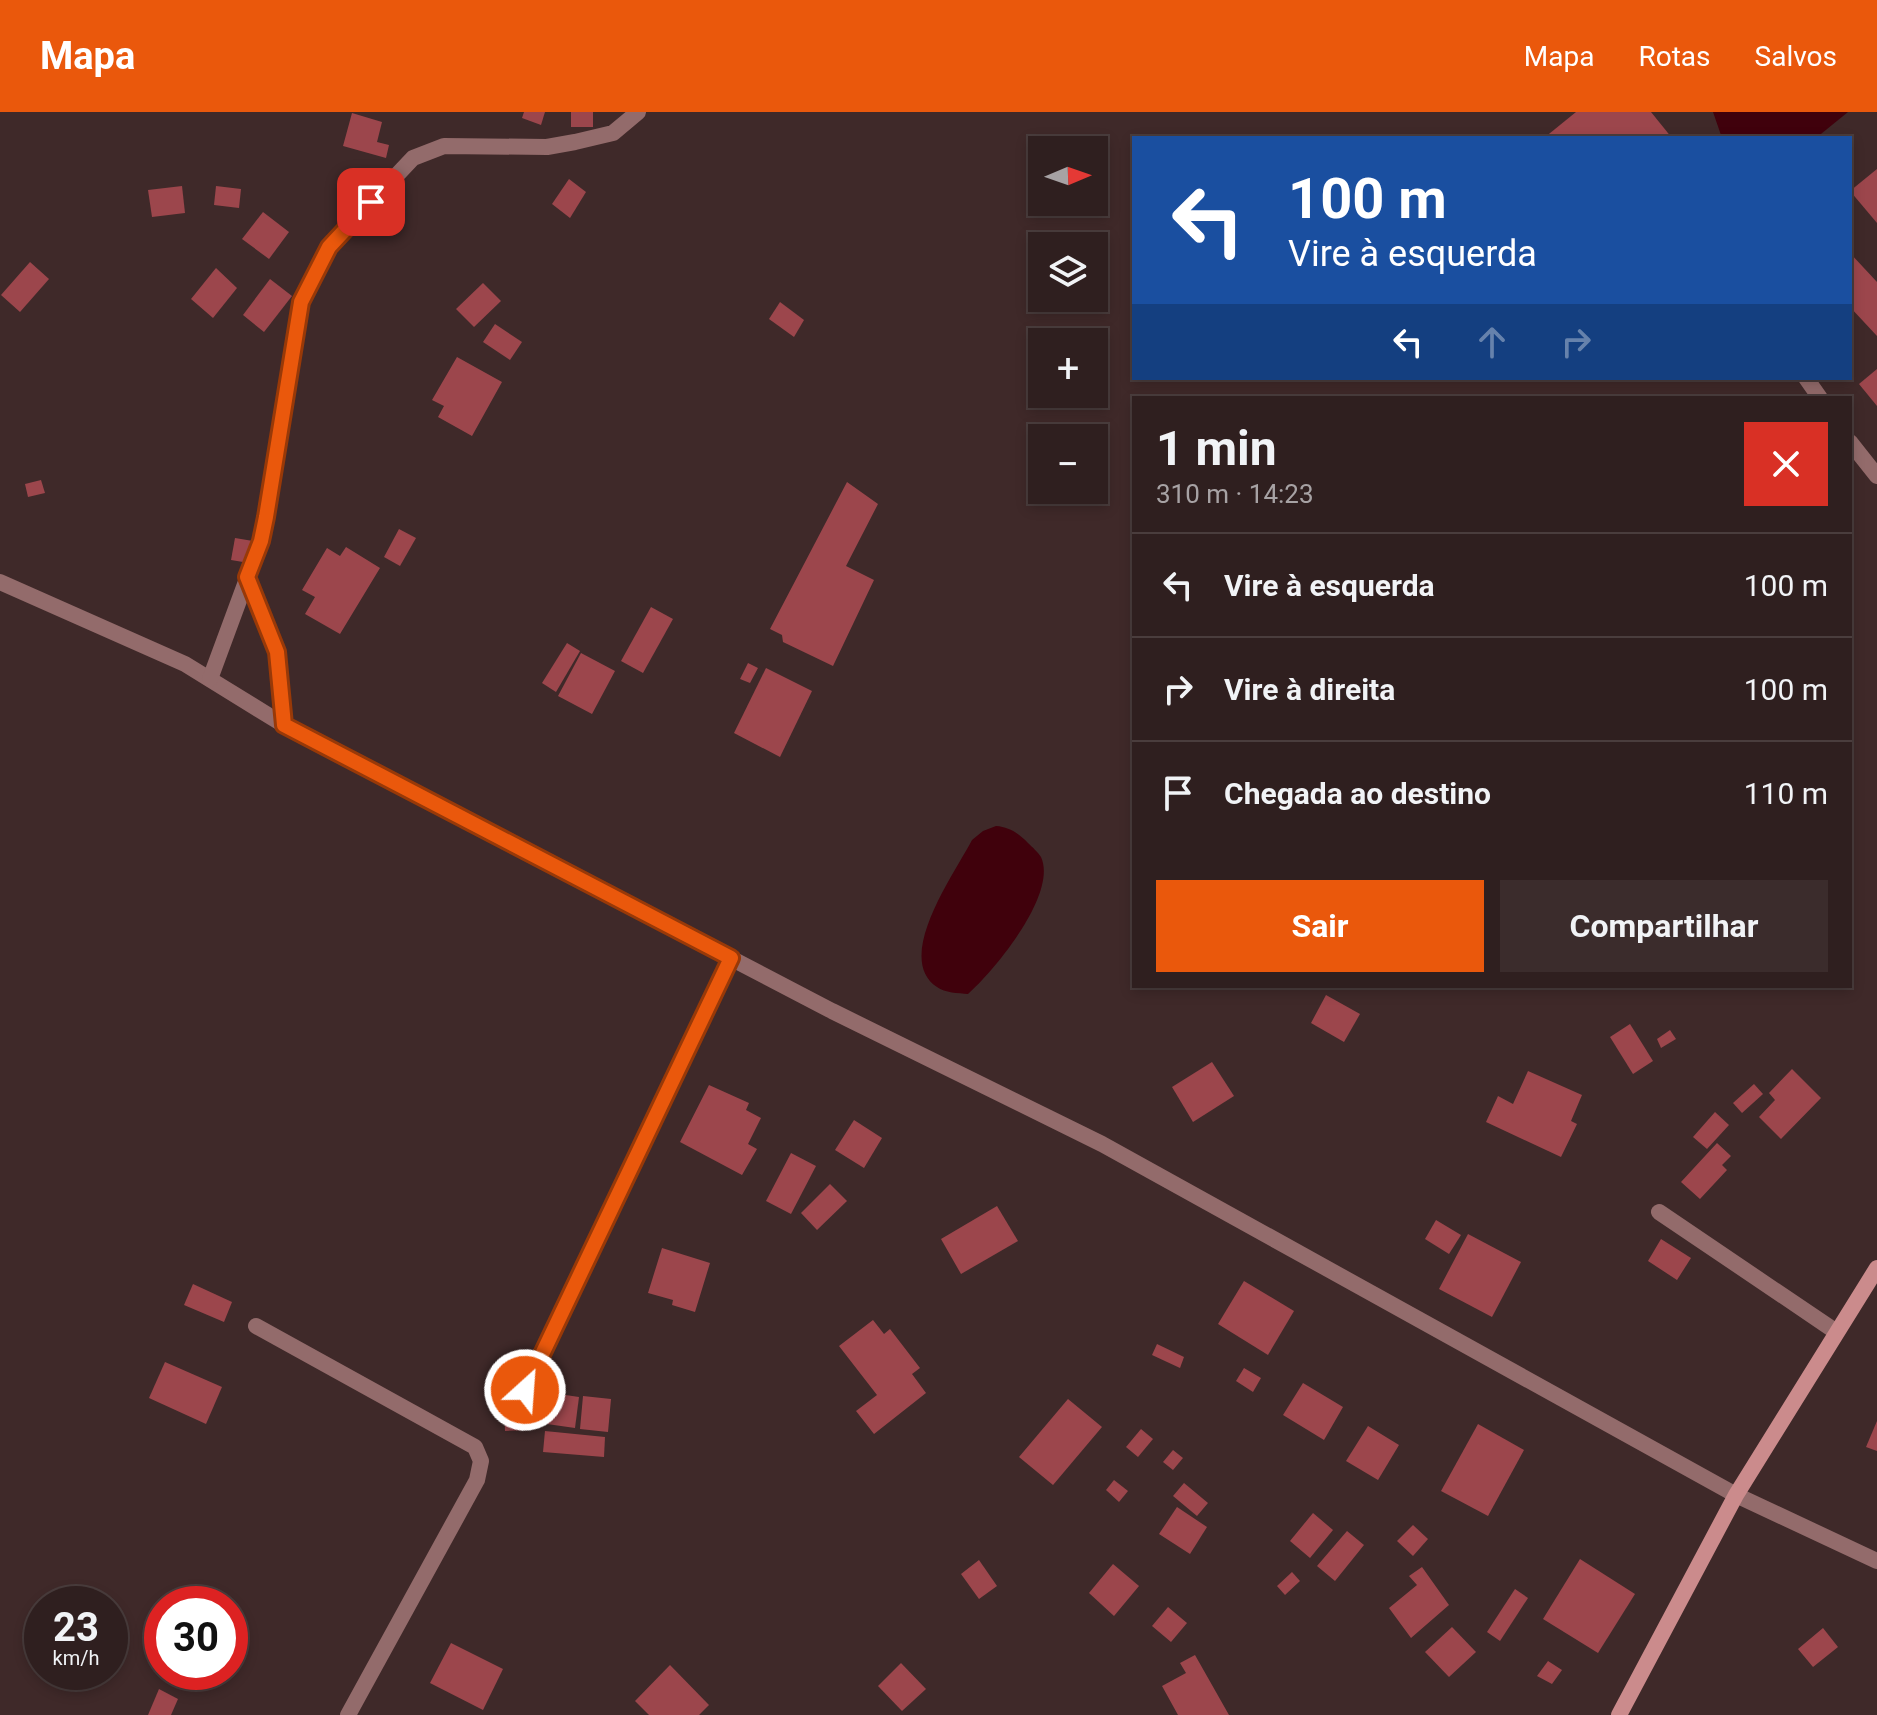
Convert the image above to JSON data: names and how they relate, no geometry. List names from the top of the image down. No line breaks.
{"north":"right","page":{"header":"Mapa","nav":["Mapa","Rotas","Salvos"],"map_buttons":["+","−"],"turn":["100 m","Vire à esquerda"],"heading":["1 min","310 m · 14:23"],"list":[{"name":"Vire à esquerda","value":"100 m"},{"name":"Vire à direita","value":"100 m"},{"name":"Chegada ao destino","value":"110 m"}],"buttons":["Sair","Compartilhar"],"speed":"23 km/h","limit":"30"}}
